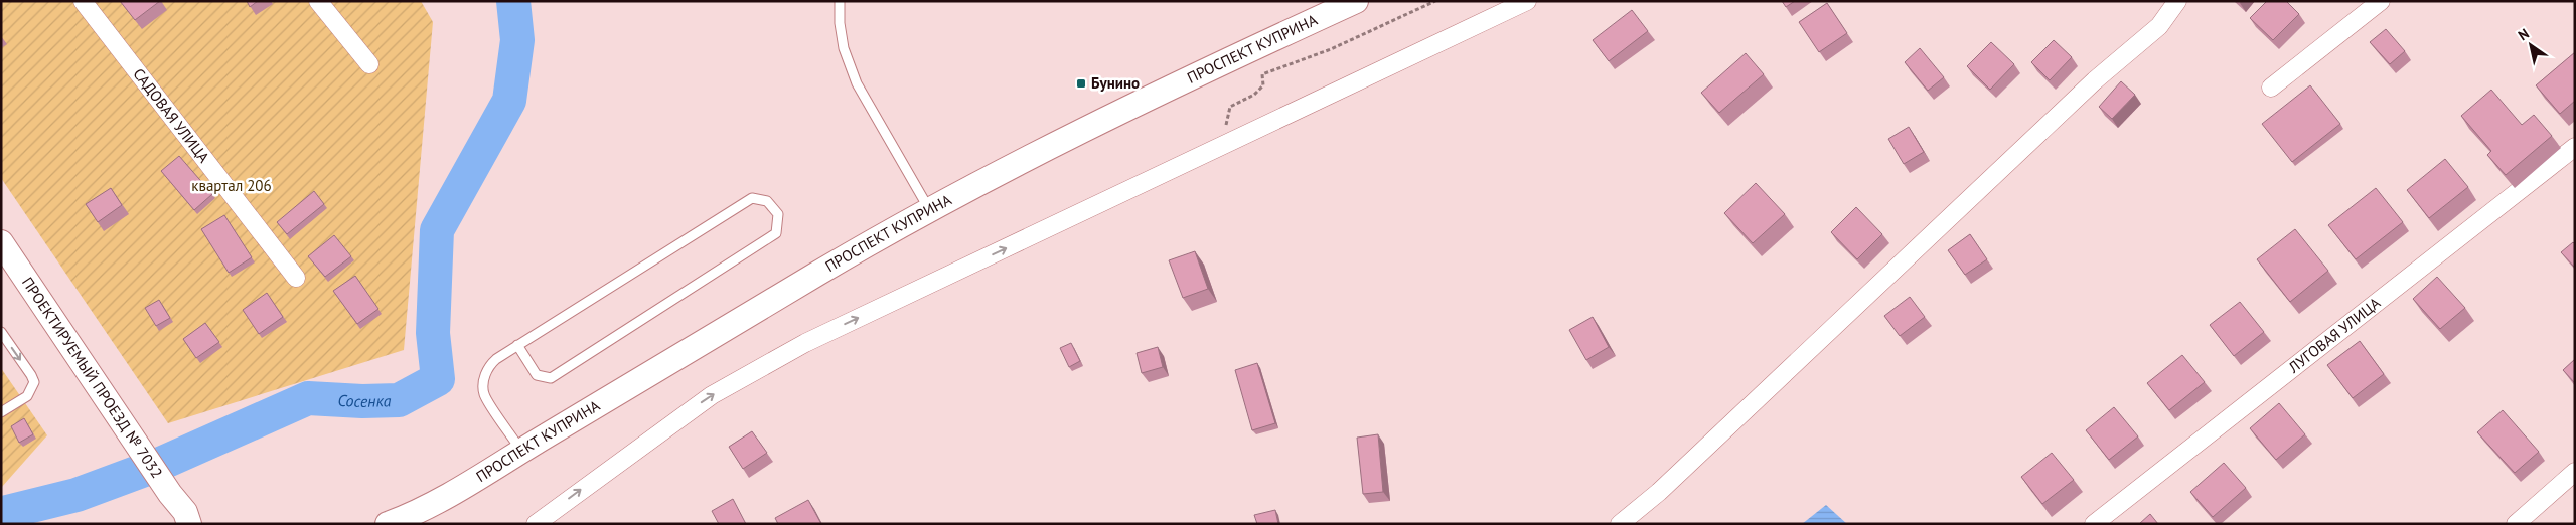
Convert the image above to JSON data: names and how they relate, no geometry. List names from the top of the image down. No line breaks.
{"streets":{"main road":["ПРОСПЕКТ КУПРИНА","ПРОЕКТИРУЕМЫЙ ПРОЕЗД № 7032"],"street":["САДОВАЯ УЛИЦА","ЛУГОВАЯ УЛИЦА"]},"water":["Сосенка"],"parks":["квартал 206"],"places":{"transit":["Бунино"]},"north":"top left"}
